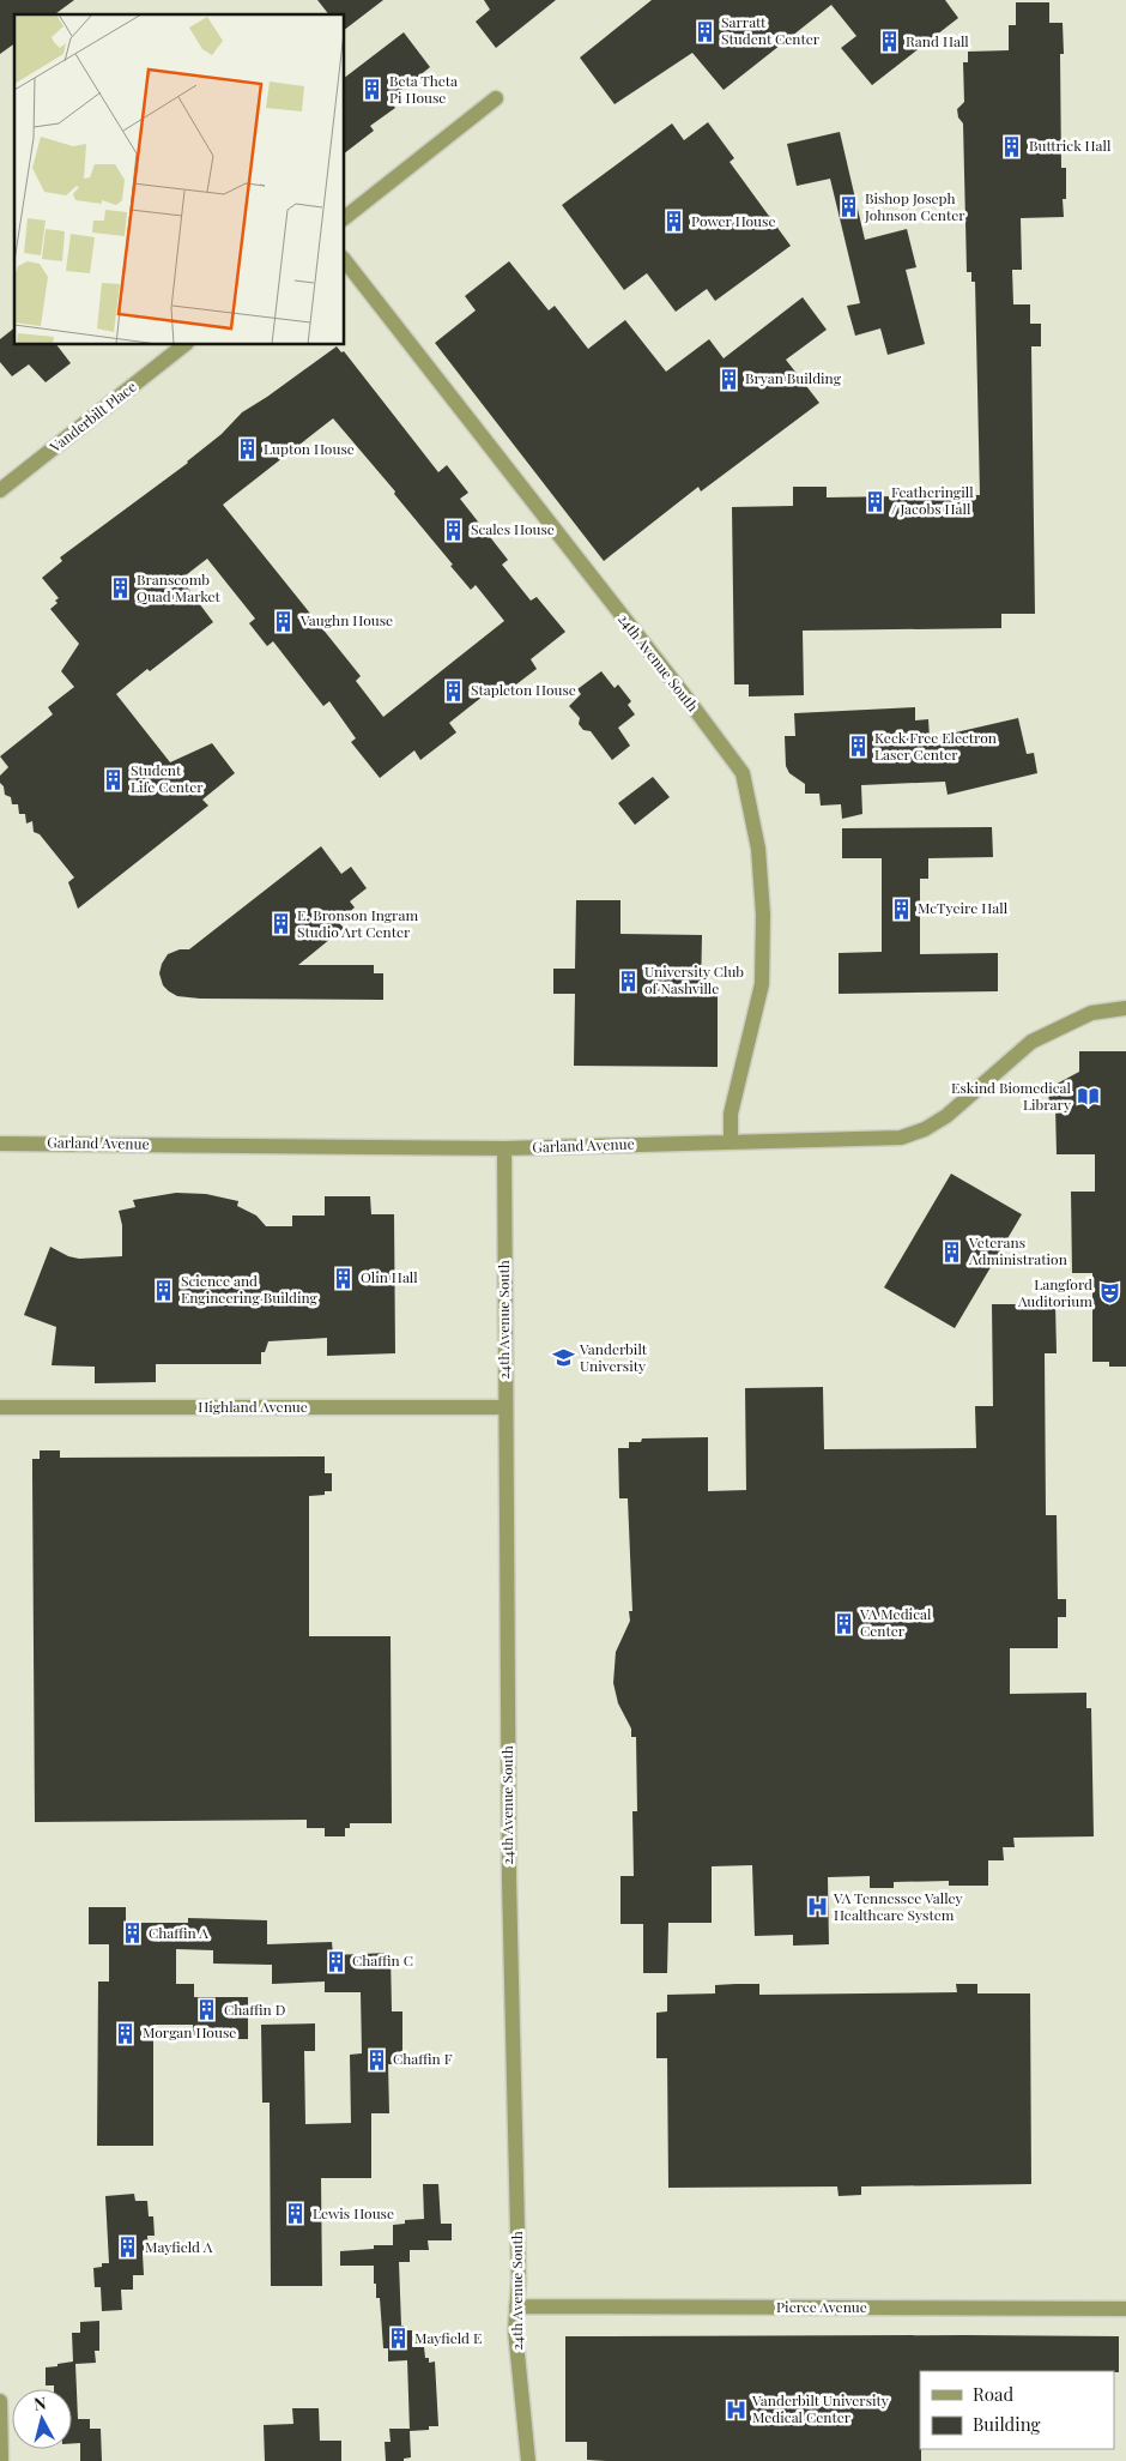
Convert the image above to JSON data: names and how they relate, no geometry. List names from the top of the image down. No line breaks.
{"streets":{"street":["Vanderbilt Place","24th Avenue South","Garland Avenue","Highland Avenue","Pierce Avenue"]},"crossings":[["24th Avenue South","Garland Avenue"],["24th Avenue South","Highland Avenue"],["24th Avenue South","Pierce Avenue"]],"places":{"building":["Sarratt Student Center","Rand Hall","Beta Theta Pi House","Buttrick Hall","Bishop Joseph Johnson Center","Power House","Bryan Building","Lupton House","Featheringill / Jacobs Hall","Scales House","Branscomb Quad Market","Vaughn House","Stapleton House","Keck Free Electron Laser Center","Student Life Center","McTyeire Hall","E. Bronson Ingram Studio Art Center","University Club of Nashville","Veterans Administration","Olin Hall","Science and Engineering Building","VA Medical Center","Chaffin A","Chaffin C","Chaffin D","Morgan House","Chaffin F","Lewis House","Mayfield A","Mayfield E"],"library":["Eskind Biomedical Library"],"theatre":["Langford Auditorium"],"school or university":["Vanderbilt University"],"hospital":["VA Tennessee Valley Healthcare System","Vanderbilt University Medical Center"]},"legend":["Road","Building"],"north":"top"}
